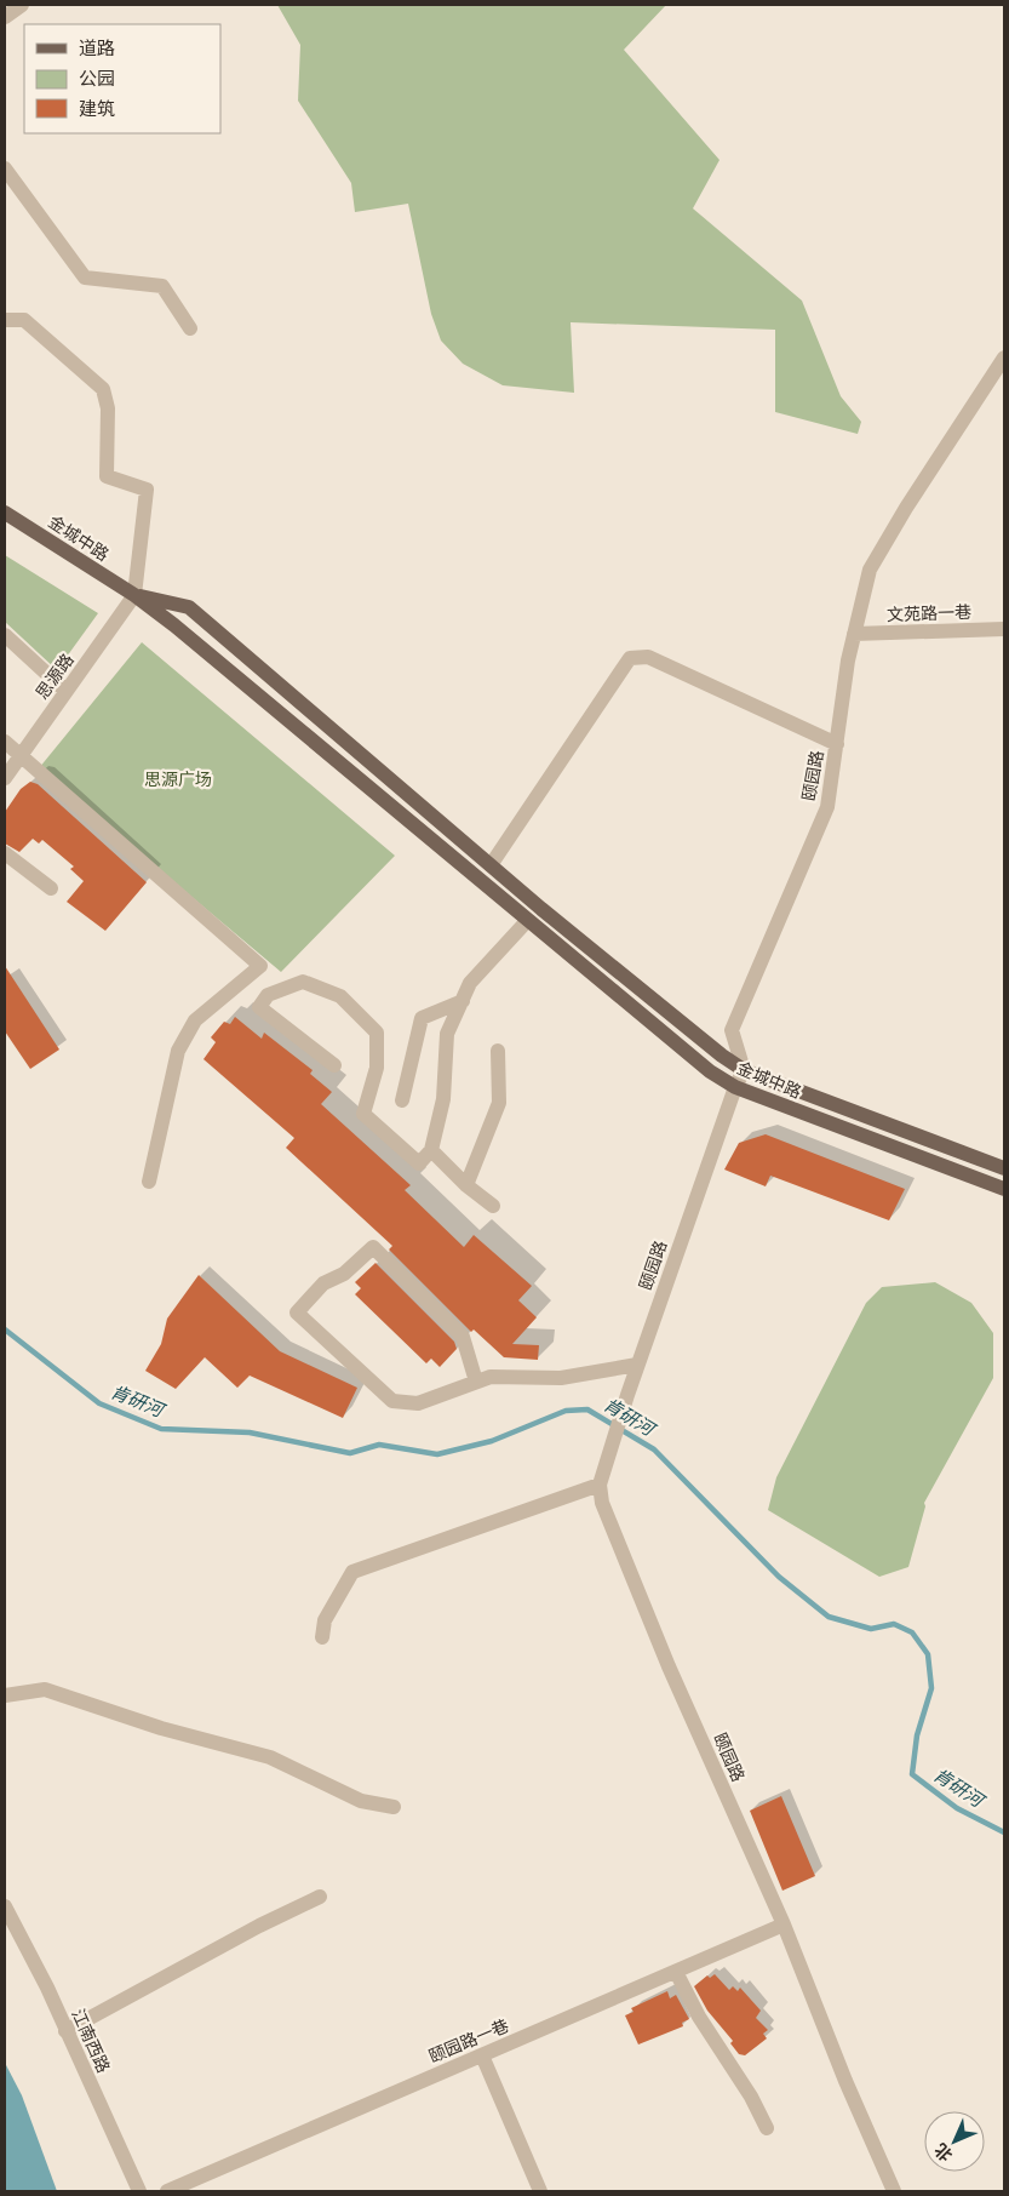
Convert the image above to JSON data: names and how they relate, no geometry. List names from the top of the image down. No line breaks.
{"streets":{"main road":["金城中路"],"street":["文苑路一巷","思源路","颐园路","江南西路","颐园路一巷"]},"crossings":[["金城中路","思源路"],["金城中路","颐园路"],["文苑路一巷","颐园路"],["颐园路","颐园路一巷"]],"water":["肯研河"],"parks":["思源广场"],"legend":["道路","公园","建筑"],"north":"bottom left"}
